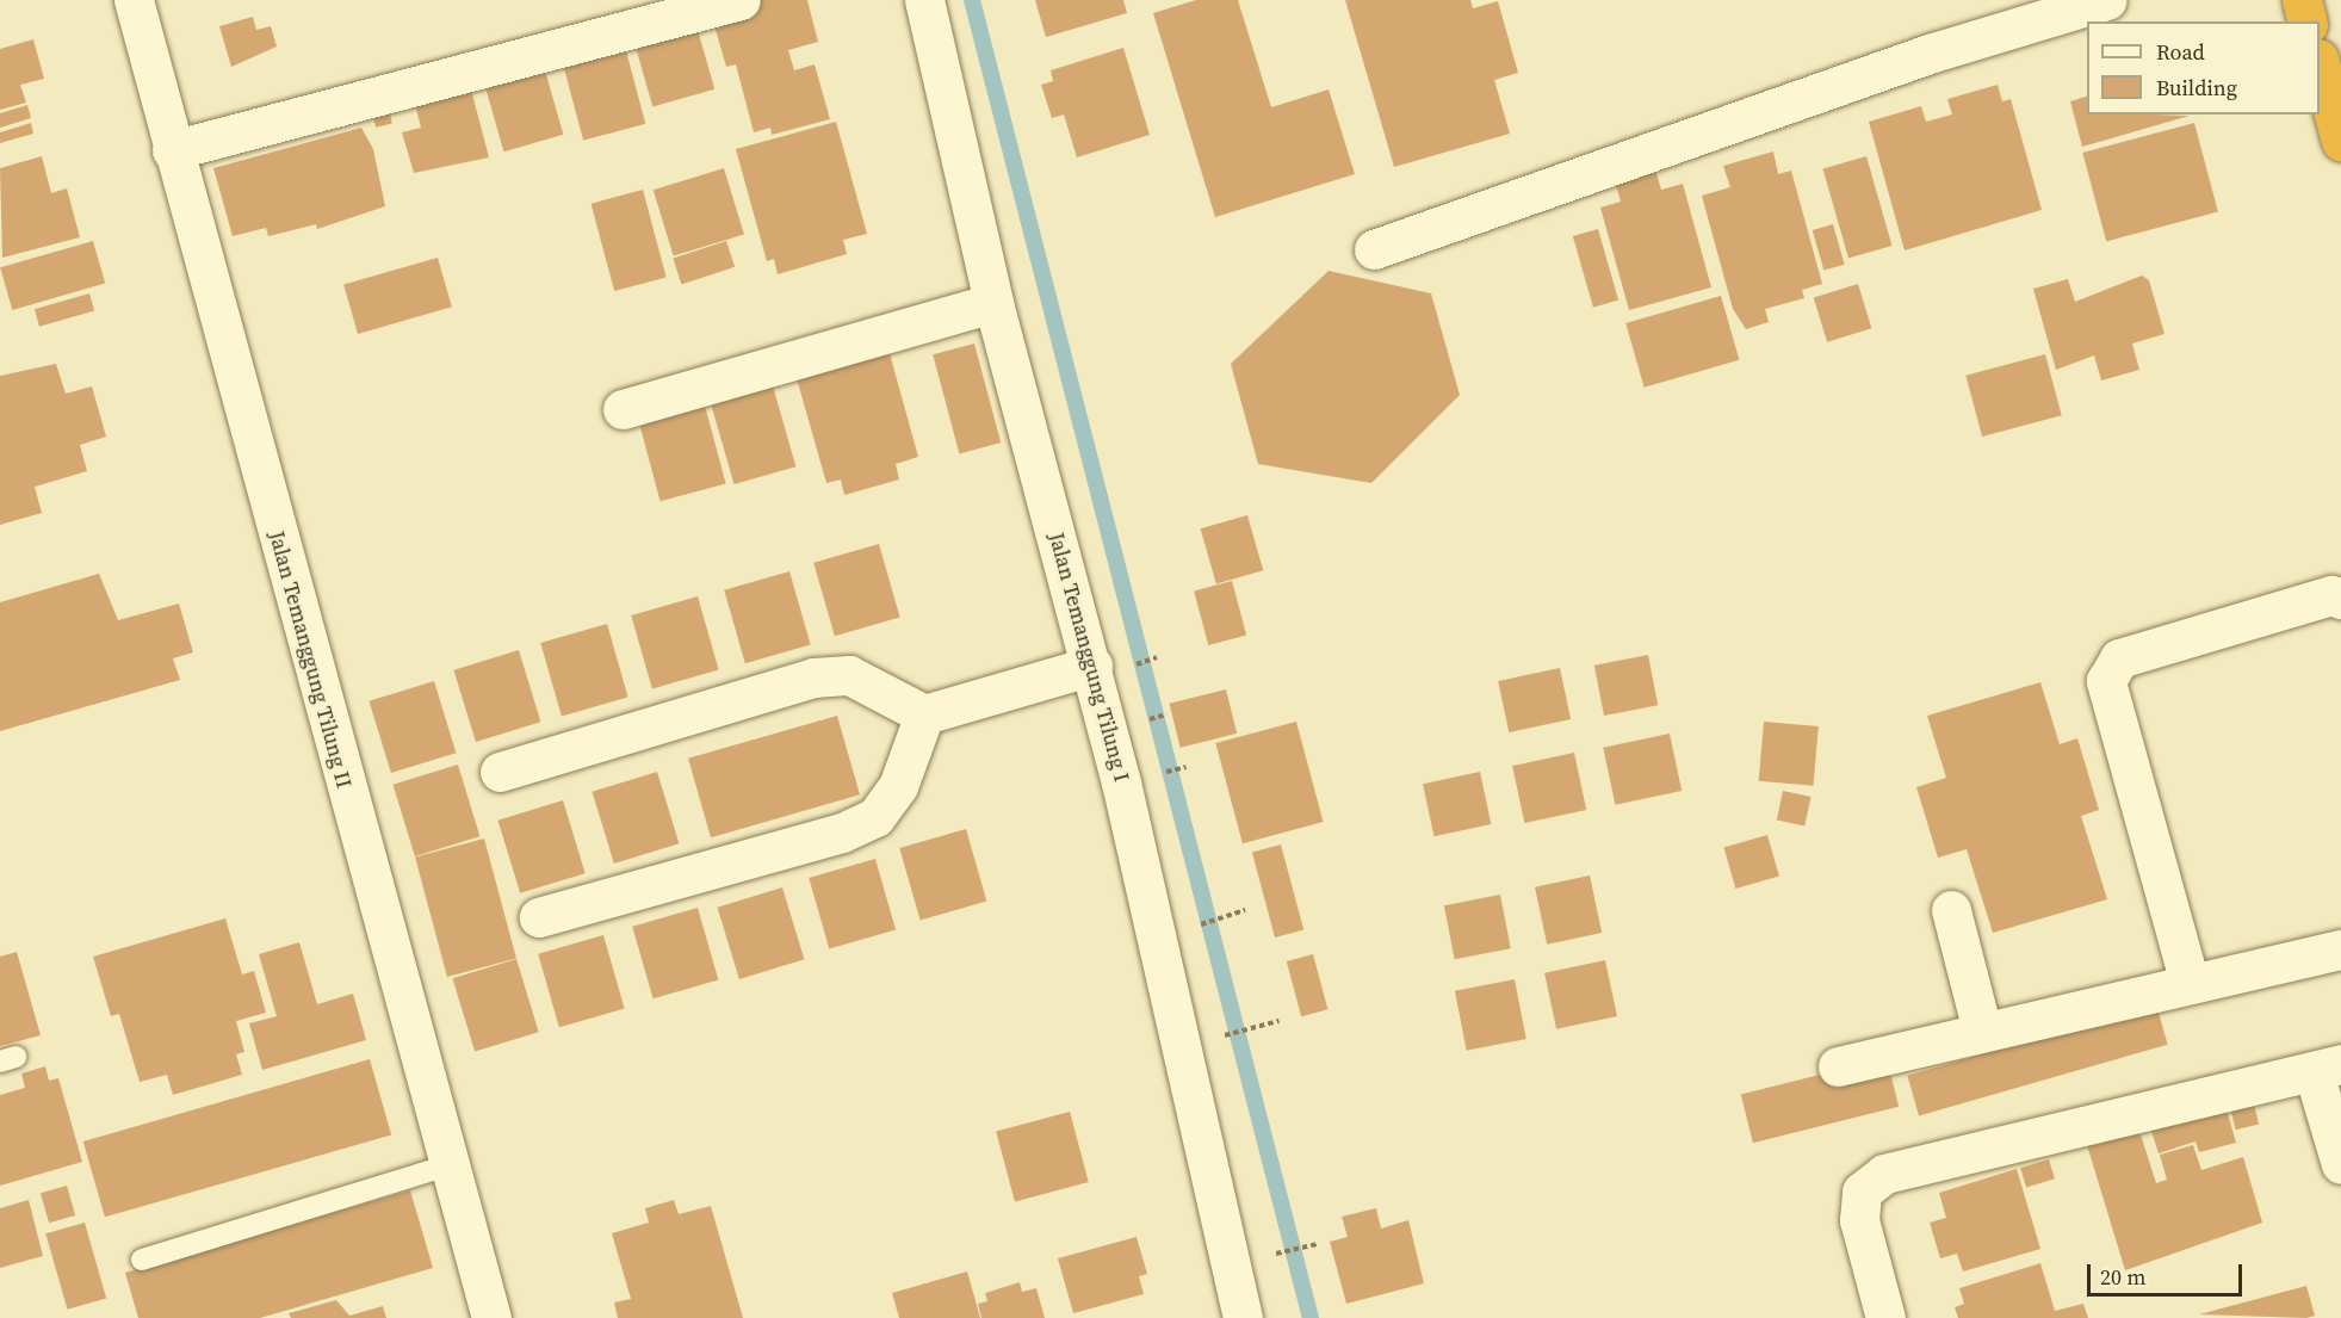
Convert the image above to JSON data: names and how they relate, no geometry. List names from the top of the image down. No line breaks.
{"streets":{"street":["Jalan Temanggung Tilung I","Jalan Temanggung Tilung II"]},"legend":["Road","Building"],"scale_bar":"20 m"}
